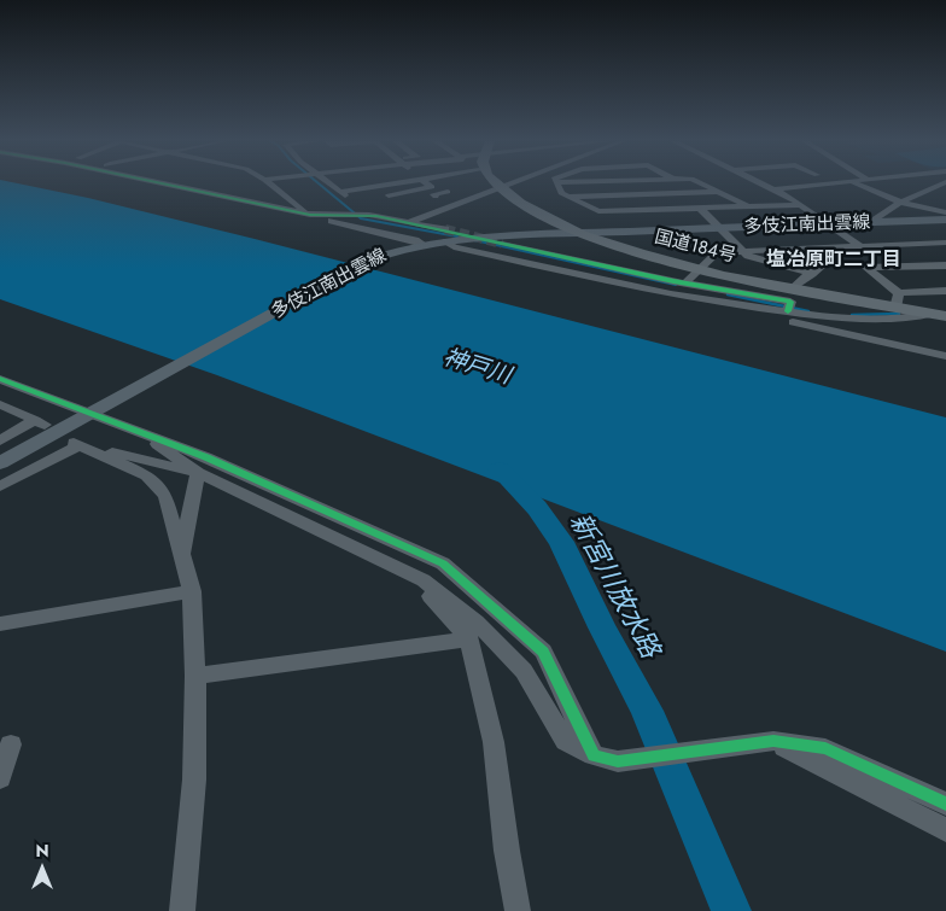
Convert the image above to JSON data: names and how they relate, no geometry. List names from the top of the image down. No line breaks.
{"streets":{"highway":["国道184号"],"main road":["多伎江南出雲線"]},"crossings":[["多伎江南出雲線","国道184号"]],"districts":["塩冶原町二丁目"],"water":["神戸川","新宮川放水路"],"north":"top"}
